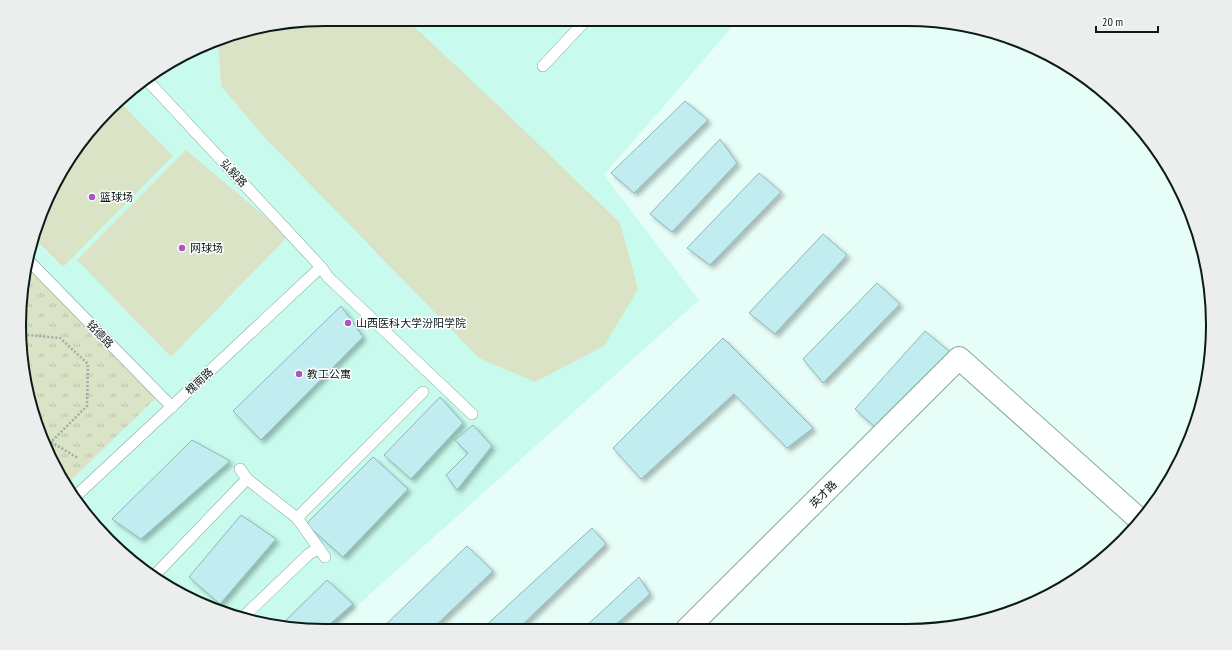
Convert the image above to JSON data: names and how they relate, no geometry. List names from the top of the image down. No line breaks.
{"streets":{"street":["英才路"],"lane":["弘毅路","铭德路","槐南路"]},"crossings":[["弘毅路","槐南路"],["铭德路","槐南路"]],"places":["篮球场","网球场","山西医科大学汾阳学院","教工公寓"],"scale_bar":"20 m"}
